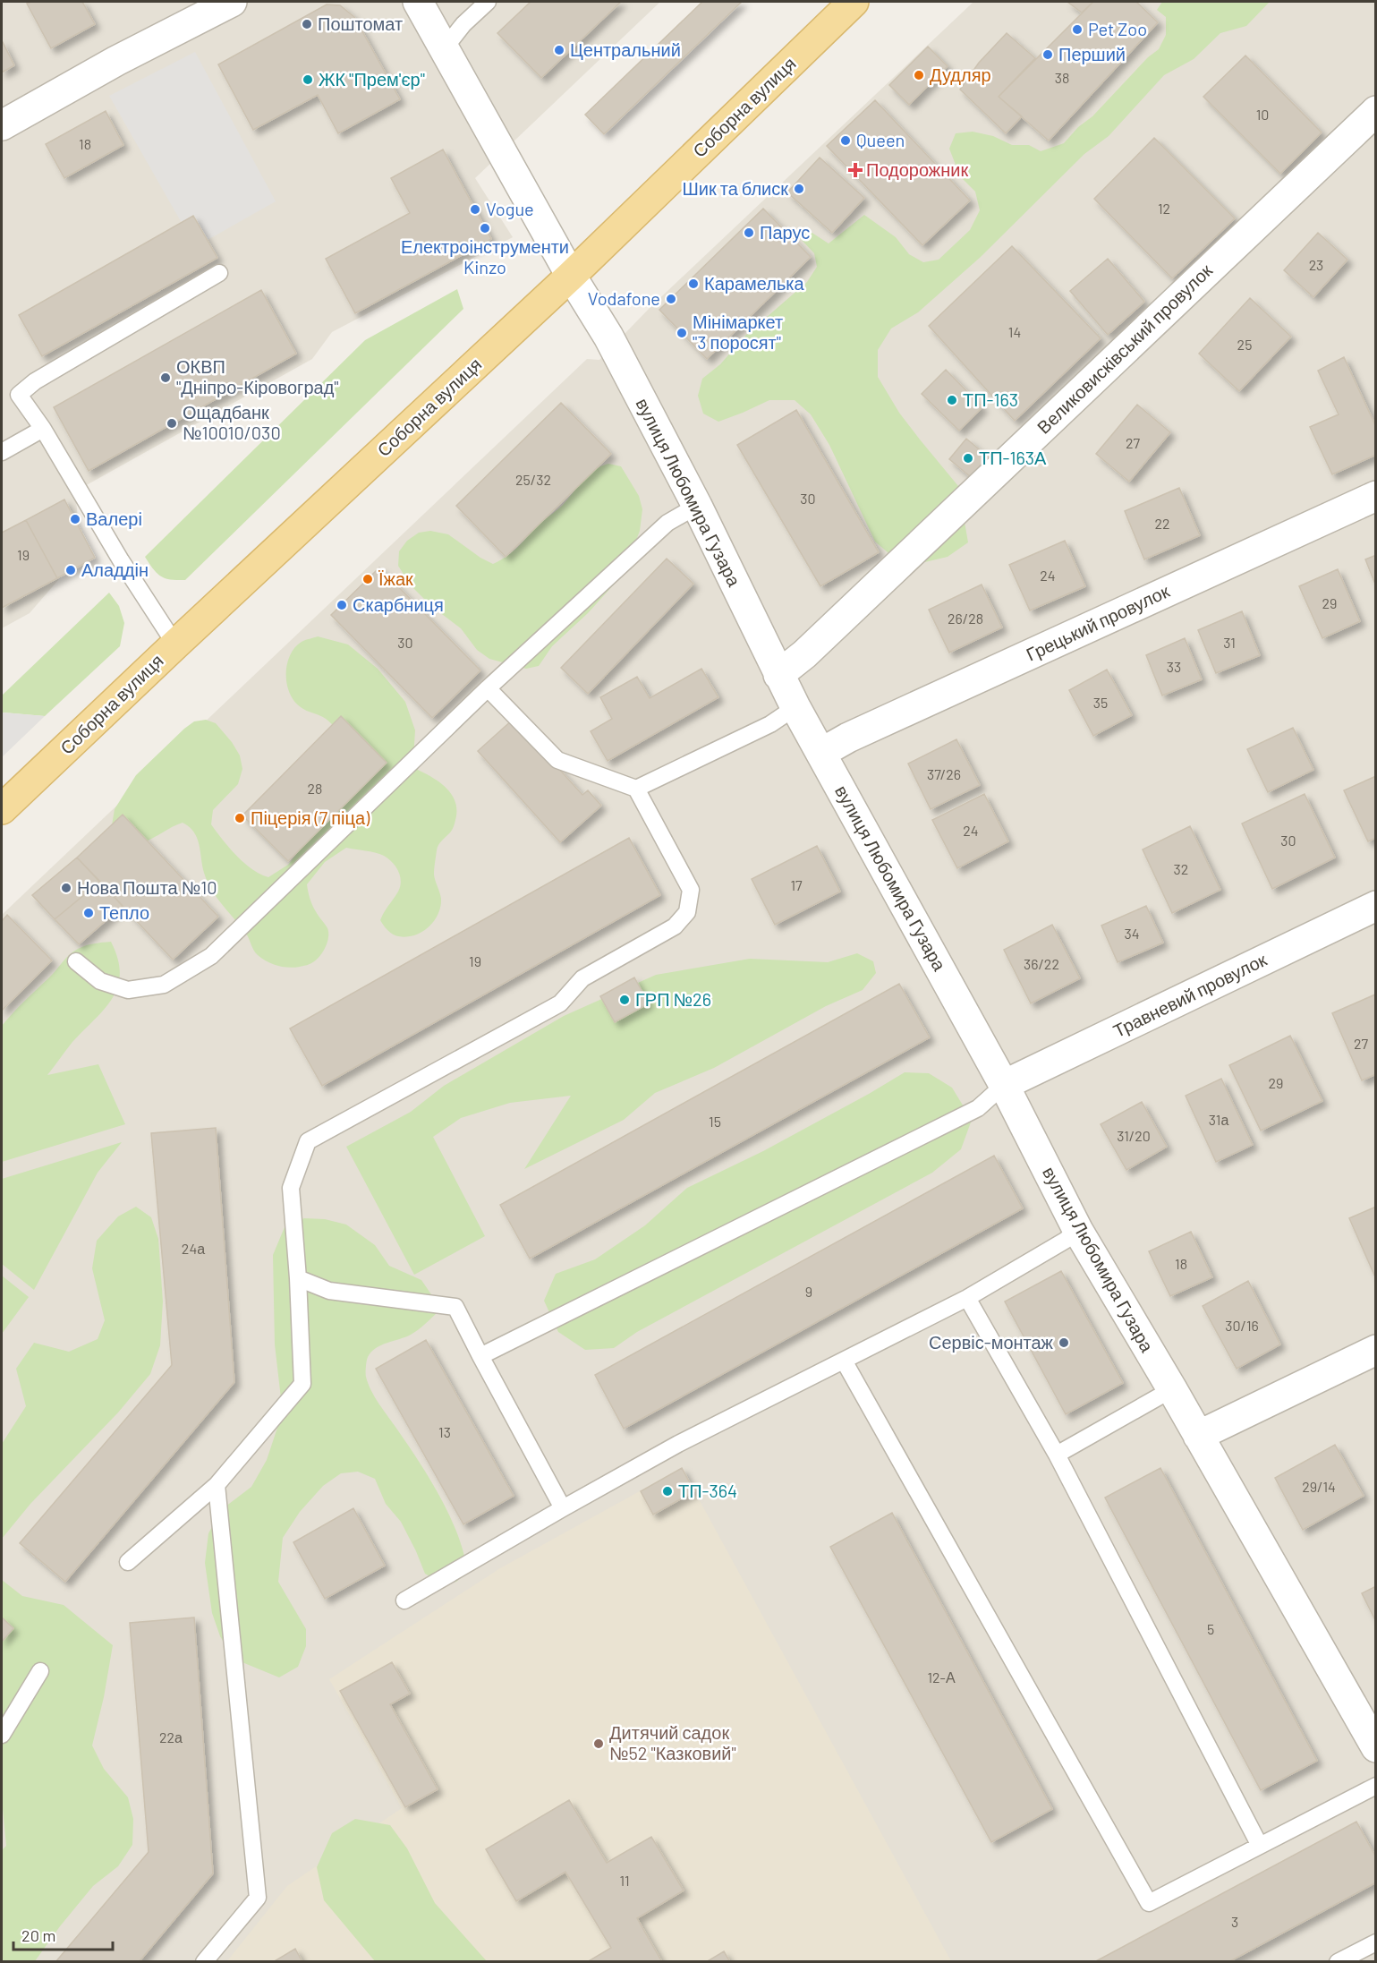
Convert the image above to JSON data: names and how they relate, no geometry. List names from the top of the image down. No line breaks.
{"streets":{"main road":["Соборна вулиця"],"street":["Великовисківський провулок","вулиця Любомира Гузара","Грецький провулок","Травневий провулок"]},"crossings":[["Соборна вулиця","вулиця Любомира Гузара"],["Великовисківський провулок","вулиця Любомира Гузара"],["вулиця Любомира Гузара","Грецький провулок"],["вулиця Любомира Гузара","Травневий провулок"]],"places":{"other":["Поштомат","Pet Zoo","Центральний","Перший","Дудляр","ЖК \"Прем'єр\"","Queen","Шик та блиск","Vogue","Електроінструменти Kinzo","Парус","Карамелька","Vodafone","Мінімаркет \"3 поросят\"","ОКВП \"Дніпро-Кіровоград\"","ТП-163","Ощадбанк №10010/030","ТП-163А","Валері","Аладдін","Їжак","Скарбниця","Піцерія (7 піца)","Нова Пошта №10","Тепло","ГРП №26","Сервіс-монтаж","ТП-364","Дитячий садок №52 \"Казковий\""],"health":["Подорожник"]},"house_numbers":["38","10","18","12","23","14","25","27","25/32","30","22","19","24","29","26/28","30","31","33","35","37/26","28","24","30","32","17","34","19","36/22","27","29","31а","15","31/20","24а","18","9","30/16","13","29/14","5","12-А","22а","11","3"],"scale_bar":"20 m"}
